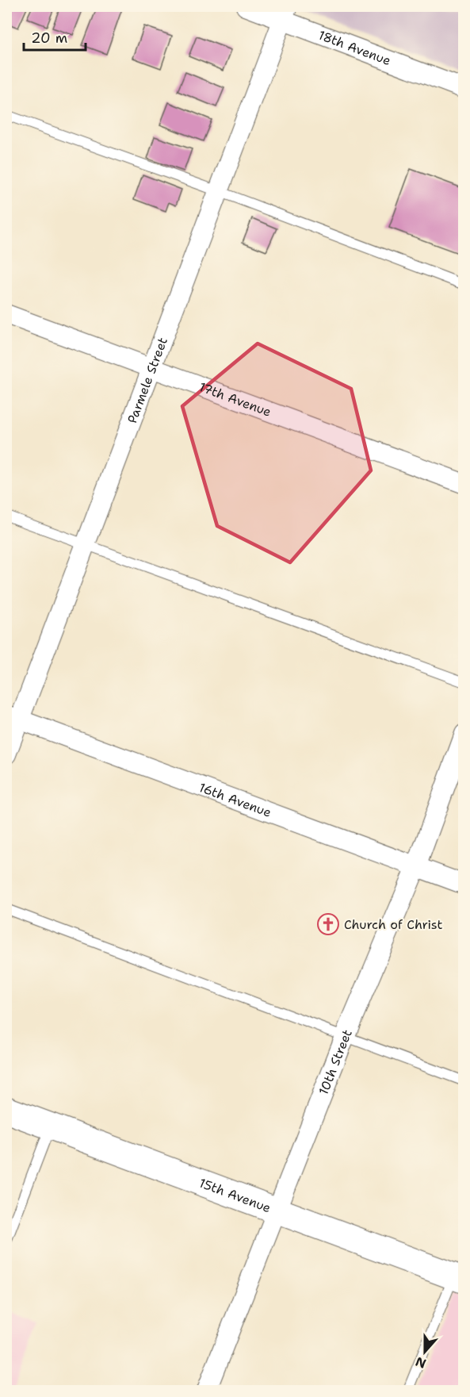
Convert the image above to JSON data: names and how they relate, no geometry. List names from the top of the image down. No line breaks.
{"streets":{"main road":["15th Avenue"],"street":["18th Avenue","Parmele Street","17th Avenue","16th Avenue","10th Street"]},"crossings":[["18th Avenue","Parmele Street"],["Parmele Street","17th Avenue"],["Parmele Street","16th Avenue"],["16th Avenue","10th Street"],["10th Street","15th Avenue"]],"places":{"church":["Church of Christ"]},"scale_bar":"20 m","north":"bottom"}
